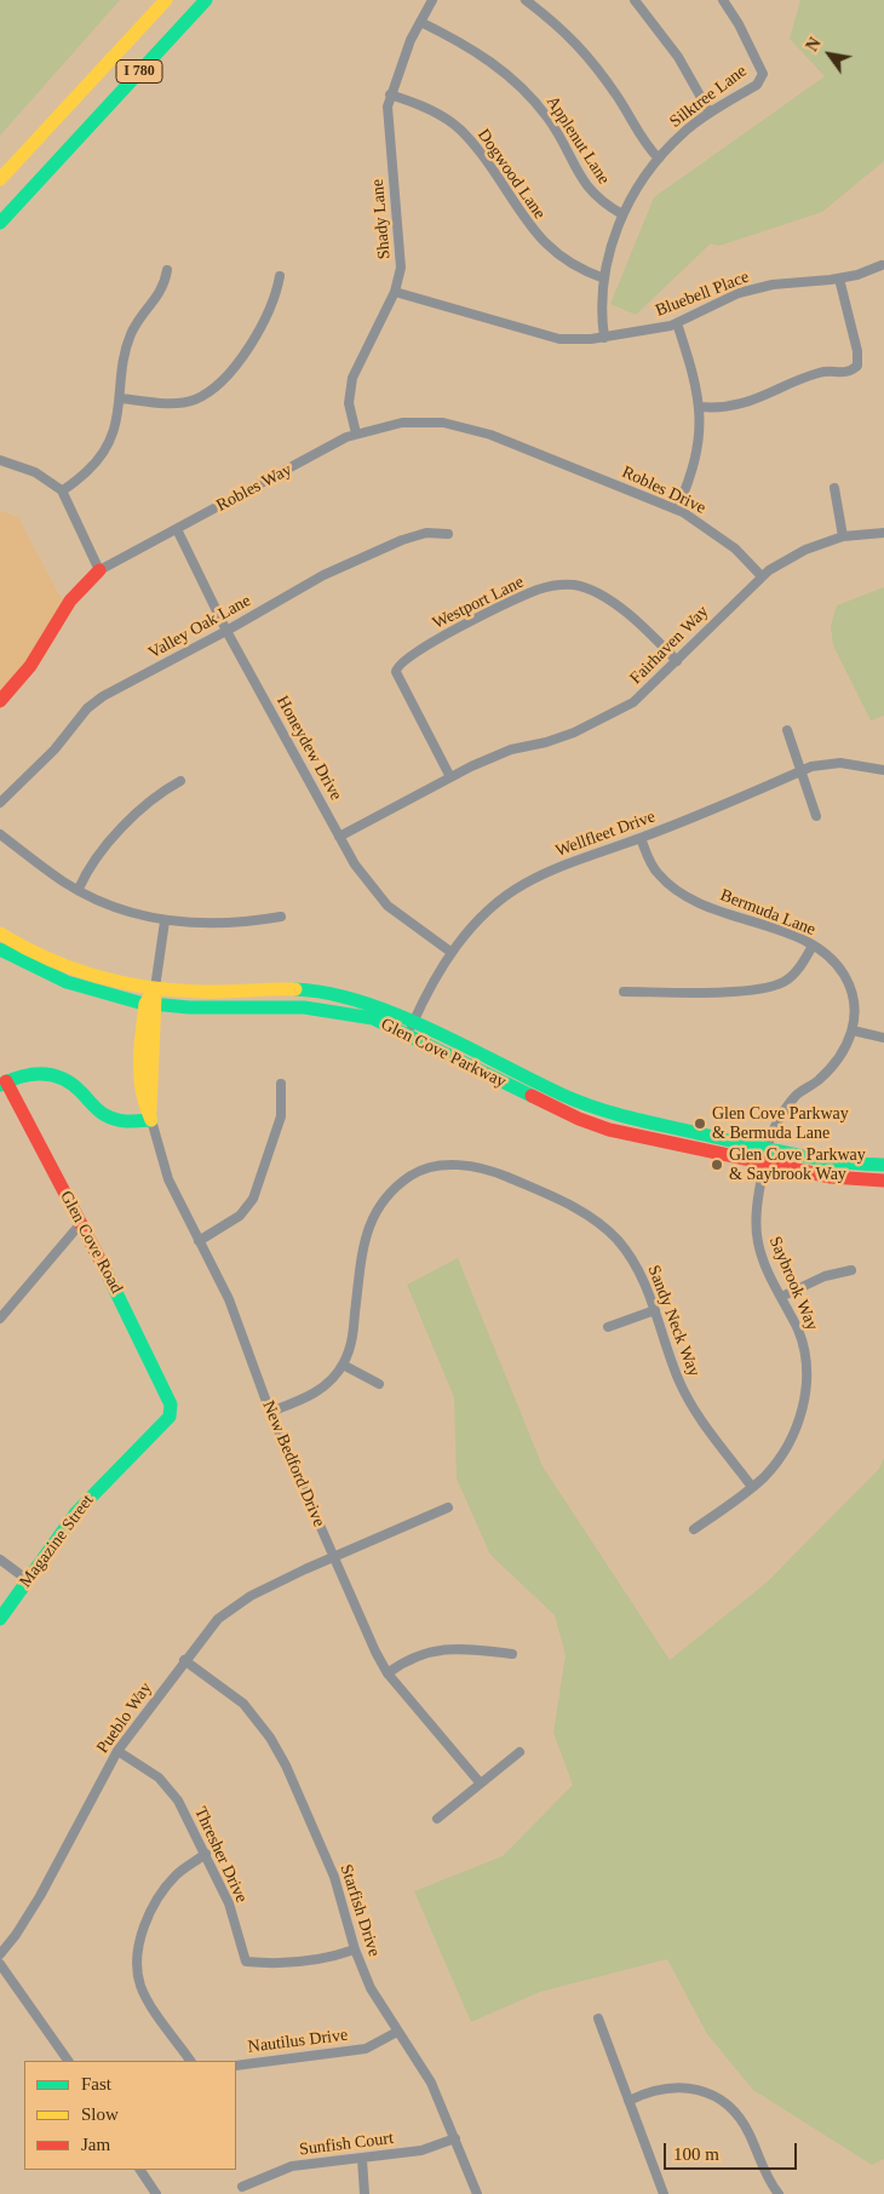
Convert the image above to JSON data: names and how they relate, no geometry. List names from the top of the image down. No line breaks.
{"streets":{"main road":["I 780","Robles Way","Glen Cove Parkway","Glen Cove Road","New Bedford Drive","Magazine Street"],"street":["Silktree Lane","Applenut Lane","Dogwood Lane","Shady Lane","Bluebell Place","Robles Drive","Westport Lane","Valley Oak Lane","Fairhaven Way","Honeydew Drive","Wellfleet Drive","Bermuda Lane","Saybrook Way","Sandy Neck Way","Pueblo Way","Thresher Drive","Starfish Drive","Nautilus Drive","Sunfish Court"]},"crossings":[["Silktree Lane","Applenut Lane"],["Silktree Lane","Dogwood Lane"],["Silktree Lane","Bluebell Place"],["Applenut Lane","Shady Lane"],["Dogwood Lane","Shady Lane"],["Shady Lane","Bluebell Place"],["Shady Lane","Robles Way"],["Robles Way","Robles Drive"],["Robles Way","Honeydew Drive"],["Robles Drive","Fairhaven Way"],["Westport Lane","Fairhaven Way"],["Valley Oak Lane","Honeydew Drive"],["Fairhaven Way","Honeydew Drive"],["Honeydew Drive","Wellfleet Drive"],["Wellfleet Drive","Bermuda Lane"],["Wellfleet Drive","Glen Cove Parkway"],["Bermuda Lane","Glen Cove Parkway"],["Bermuda Lane","Saybrook Way"],["Glen Cove Parkway","Saybrook Way"],["Glen Cove Parkway","New Bedford Drive"],["Glen Cove Road","Magazine Street"],["Saybrook Way","Sandy Neck Way"],["Sandy Neck Way","New Bedford Drive"],["New Bedford Drive","Pueblo Way"],["Pueblo Way","Thresher Drive"],["Pueblo Way","Starfish Drive"],["Thresher Drive","Starfish Drive"],["Starfish Drive","Nautilus Drive"],["Starfish Drive","Sunfish Court"]],"places":["Glen Cove Parkway & Bermuda Lane","Glen Cove Parkway & Saybrook Way"],"legend":["Fast","Slow","Jam"],"scale_bar":"100 m","north":"top left"}
